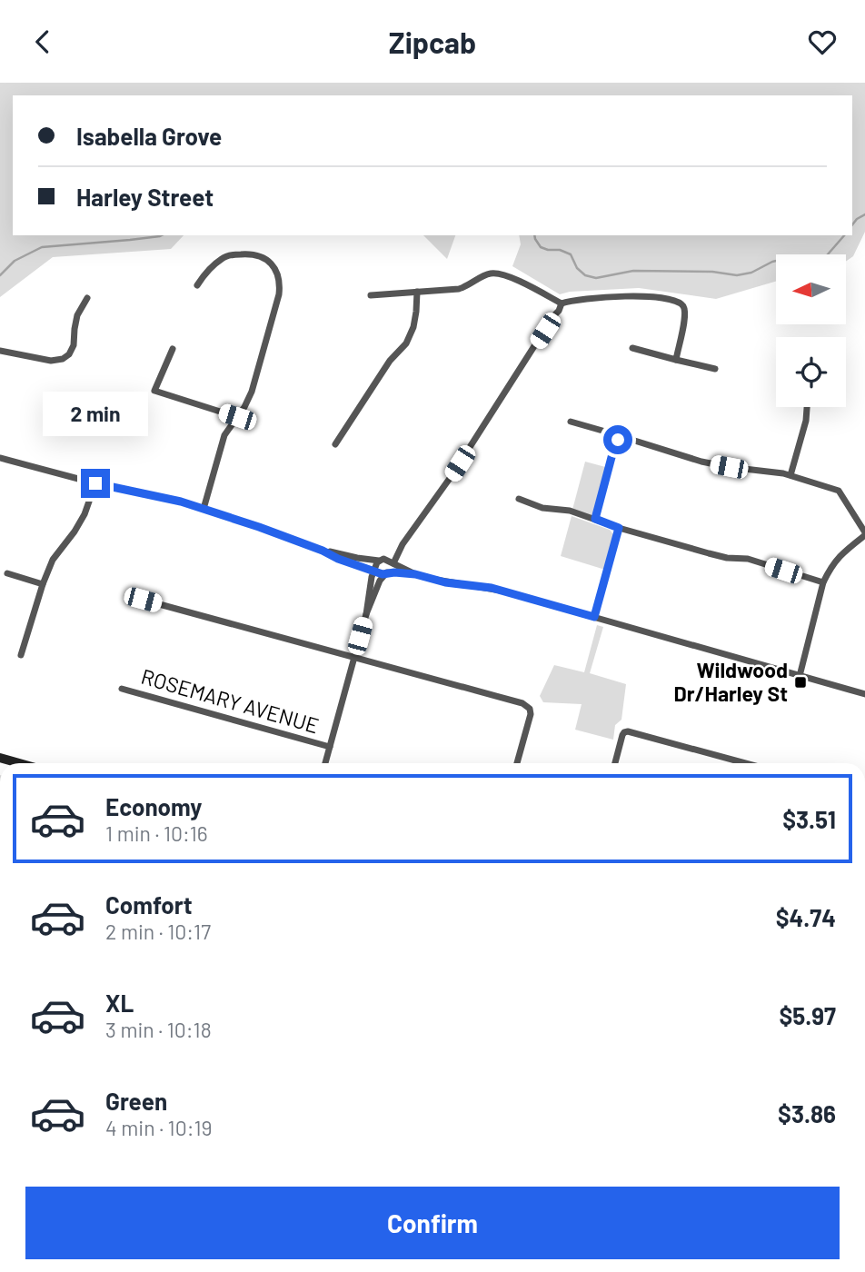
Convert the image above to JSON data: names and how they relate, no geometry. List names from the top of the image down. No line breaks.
{"streets":{"street":["ROSEMARY AVENUE"]},"places":{"transit":["Wildwood Dr/Harley St"]},"north":"left","page":{"header":"Zipcab","banner":["Isabella Grove","Harley Street"],"bubble":"2 min","list":[{"name":"Economy","note":"1 min · 10:16","value":"$3.51"},{"name":"Comfort","note":"2 min · 10:17","value":"$4.74"},{"name":"XL","note":"3 min · 10:18","value":"$5.97"},{"name":"Green","note":"4 min · 10:19","value":"$3.86"}],"buttons":"Confirm"}}
